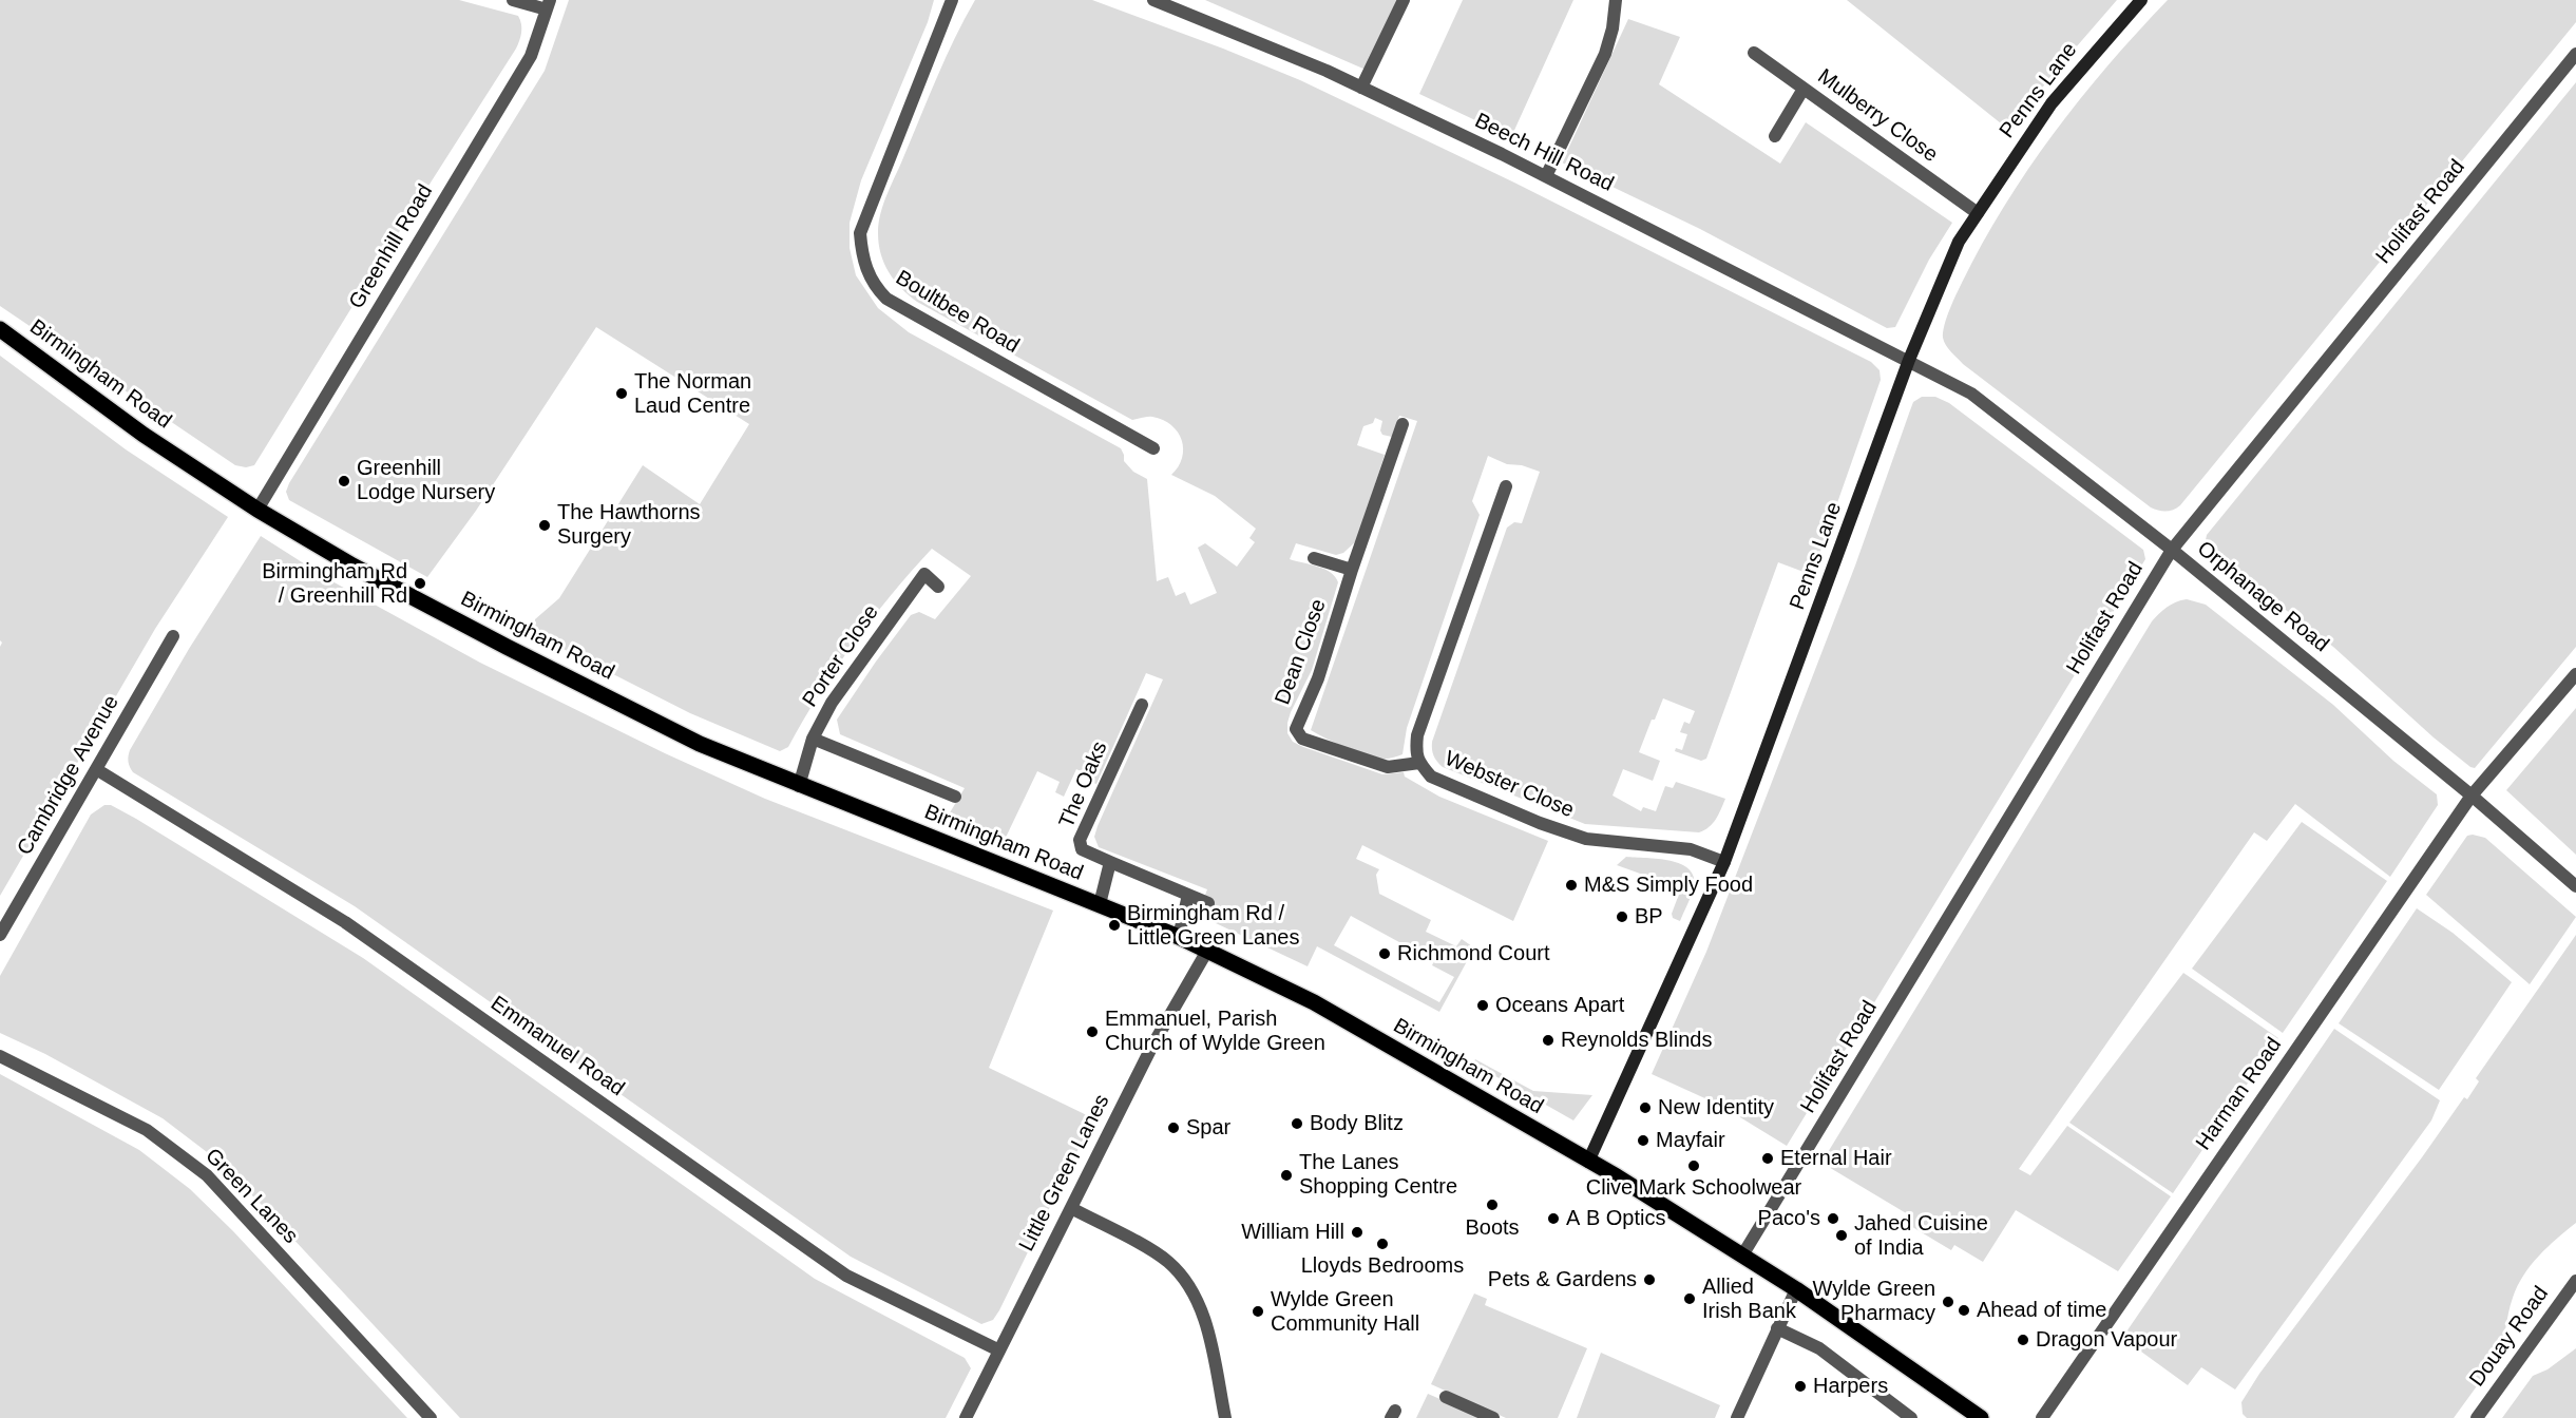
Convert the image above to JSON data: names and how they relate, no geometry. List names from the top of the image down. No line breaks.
{"streets":{"main road":["Penns Lane","Birmingham Road"],"street":["Mulberry Close","Beech Hill Road","Holifast Road","Greenhill Road","Boultbee Road","Orphanage Road","Dean Close","Porter Close","Cambridge Avenue","The Oaks","Webster Close","Emmanuel Road","Harman Road","Little Green Lanes","Green Lanes","Douay Road"]},"crossings":[["Penns Lane","Mulberry Close"],["Penns Lane","Beech Hill Road"],["Penns Lane","Birmingham Road"],["Penns Lane","Orphanage Road"],["Penns Lane","Webster Close"],["Beech Hill Road","Orphanage Road"],["Holifast Road","Birmingham Road"],["Holifast Road","Orphanage Road"],["Greenhill Road","Birmingham Road"],["Birmingham Road","Porter Close"],["Birmingham Road","Little Green Lanes"],["Orphanage Road","Harman Road"],["Dean Close","Webster Close"],["Cambridge Avenue","Emmanuel Road"],["Emmanuel Road","Little Green Lanes"]],"places":["The Norman Laud Centre","Greenhill Lodge Nursery","The Hawthorns Surgery","Birmingham Rd / Greenhill Rd","M&S Simply Food","BP","Birmingham Rd / Little Green Lanes","Richmond Court","Oceans Apart","Emmanuel, Parish Church of Wylde Green","Reynolds Blinds","New Identity","Body Blitz","Spar","Mayfair","Eternal Hair","Clive Mark Schoolwear","The Lanes Shopping Centre","Boots","A B Optics","Paco's","William Hill","Jahed Cuisine of India","Lloyds Bedrooms","Pets & Gardens","Allied Irish Bank","Wylde Green Pharmacy","Ahead of time","Wylde Green Community Hall","Dragon Vapour","Harpers"]}
